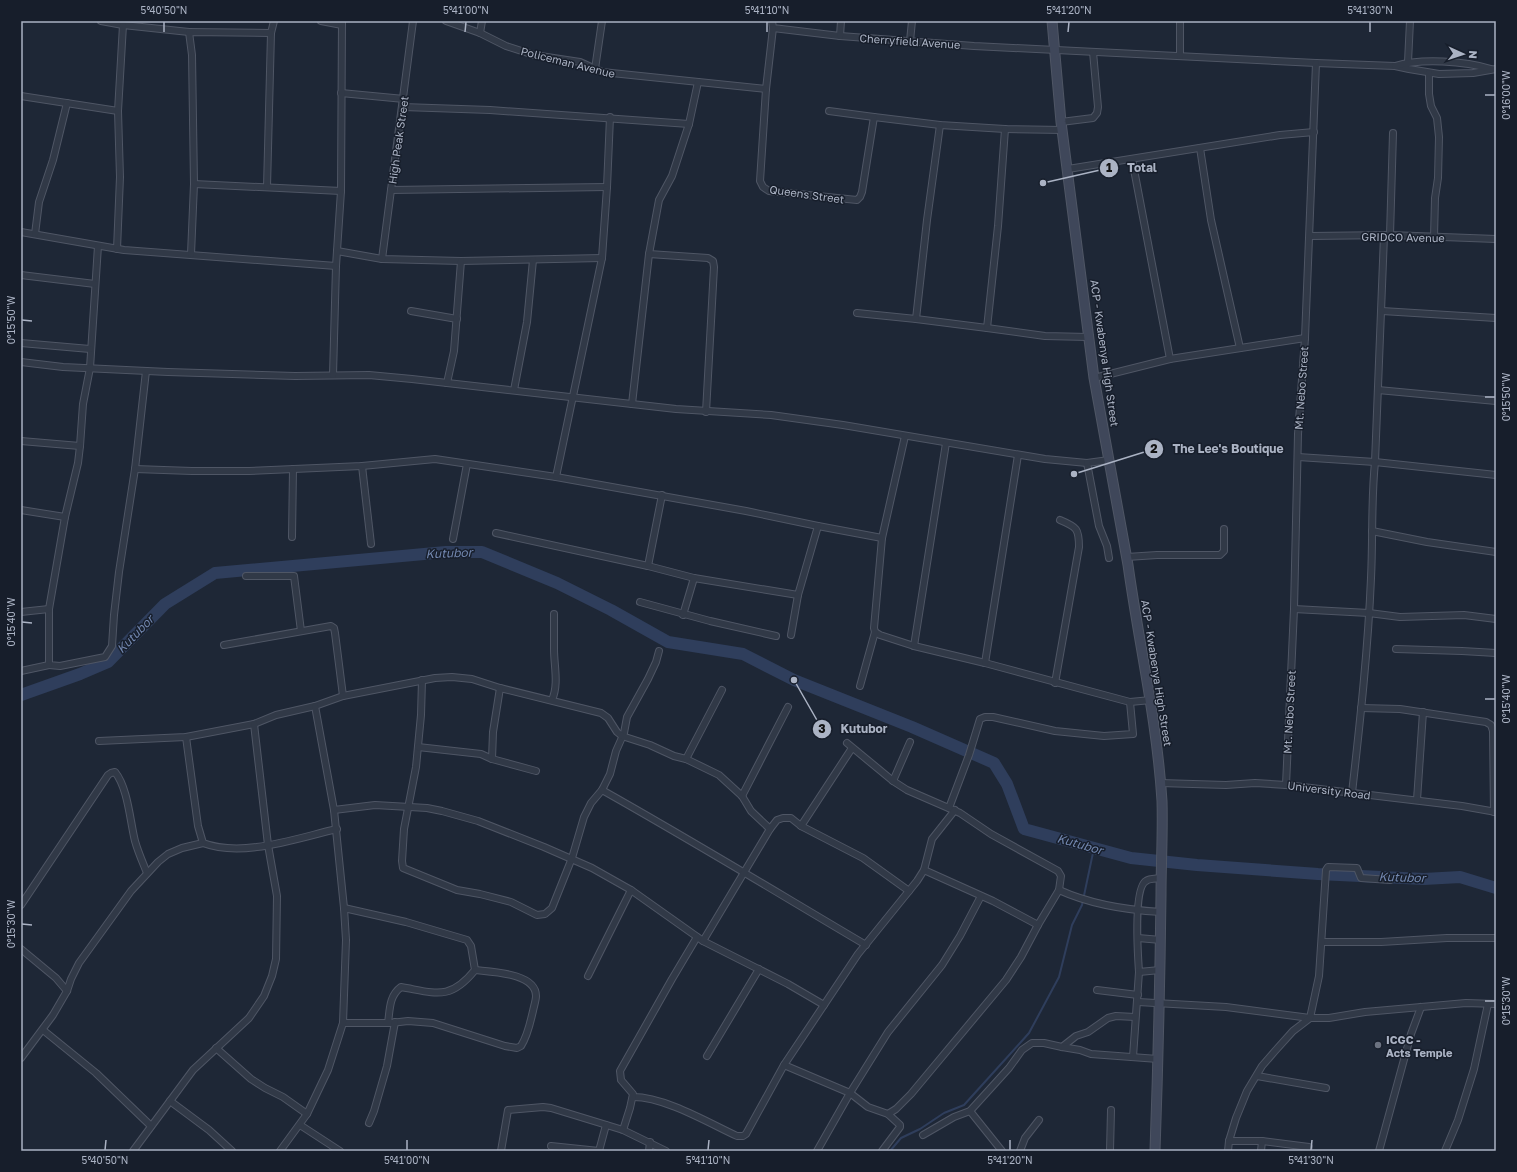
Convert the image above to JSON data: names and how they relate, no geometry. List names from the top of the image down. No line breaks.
{"streets":{"main road":["ACP - Kwabenya High Street"],"street":["Cherryfield Avenue","Policeman Avenue","High Peak Street","Queens Street","GRIDCO Avenue","Mt. Nebo Street","University Road"]},"crossings":[["Cherryfield Avenue","Queens Street"],["Cherryfield Avenue","ACP - Kwabenya High Street"],["Cherryfield Avenue","Mt. Nebo Street"],["Policeman Avenue","Queens Street"],["GRIDCO Avenue","Mt. Nebo Street"],["ACP - Kwabenya High Street","University Road"],["Mt. Nebo Street","University Road"]],"water":["Kutubor"],"places":["Total","The Lee's Boutique","Kutubor","ICGC - Acts Temple"],"north":"right","coordinates":["5°40'50\"N","5°41'00\"N","5°41'10\"N","5°41'20\"N","5°41'30\"N","0°16'00\"W","0°15'50\"W","0°15'40\"W","0°15'30\"W"]}
